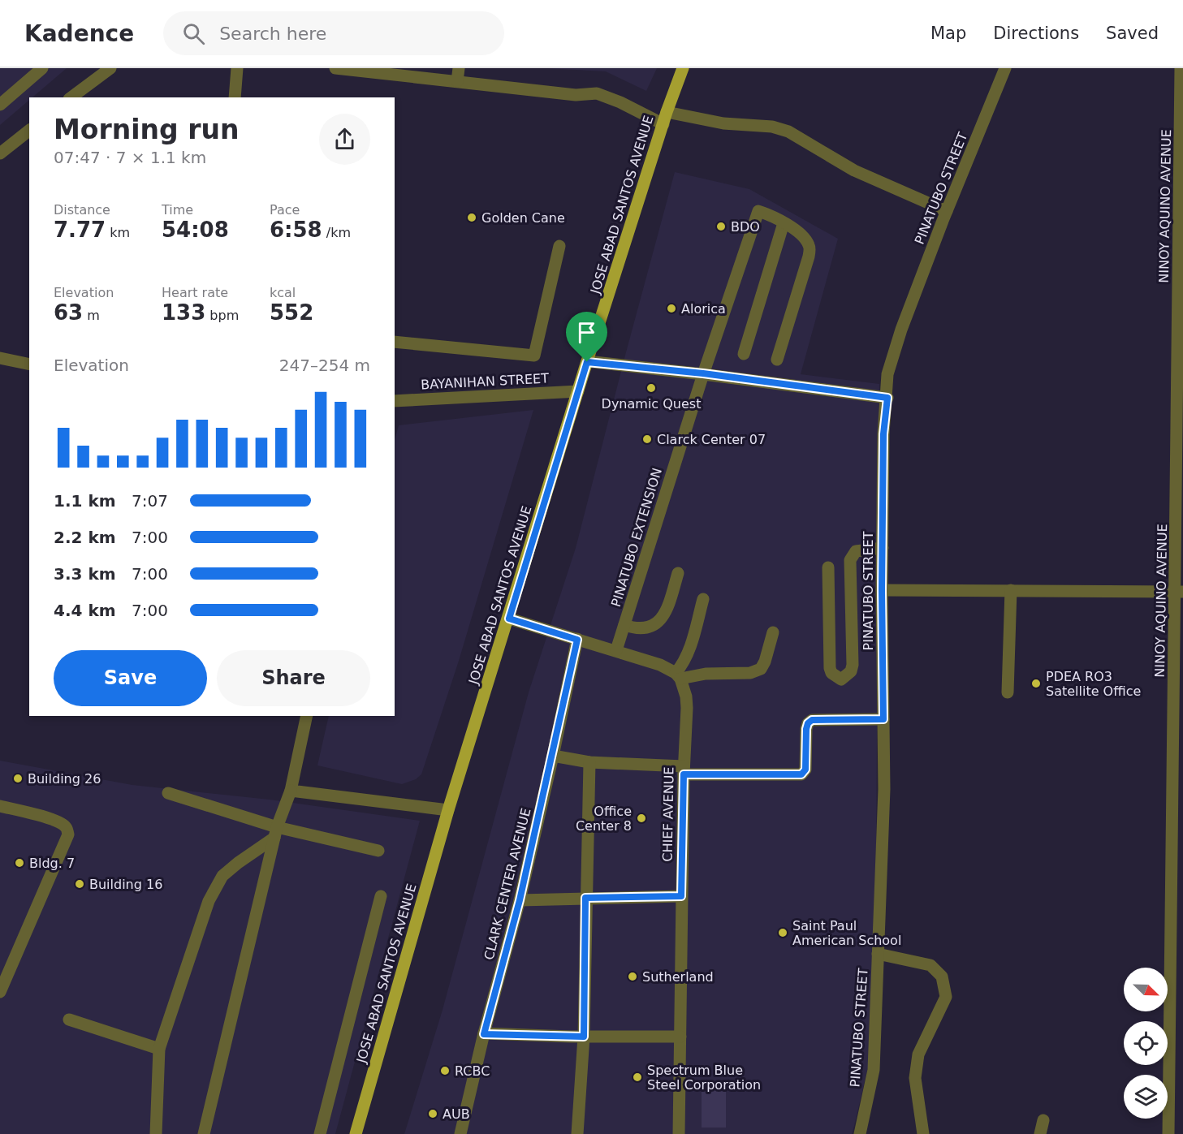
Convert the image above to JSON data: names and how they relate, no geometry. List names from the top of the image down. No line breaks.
{"streets":{"main road":["JOSE ABAD SANTOS AVENUE"],"street":["PINATUBO STREET","NINOY AQUINO AVENUE","BAYANIHAN STREET","PINATUBO EXTENSION","CHIEF AVENUE","CLARK CENTER AVENUE"]},"crossings":[["JOSE ABAD SANTOS AVENUE","BAYANIHAN STREET"]],"places":["Golden Cane","BDO","Alorica","Dynamic Quest","Clarck Center 07","PDEA RO3 Satellite Office","Building 26","Office Center 8","Bldg. 7","Building 16","Saint Paul American School","Sutherland","RCBC","Spectrum Blue Steel Corporation","AUB"],"north":"bottom right","page":{"header":"Kadence","search":"Search here","nav":["Map","Directions","Saved"],"heading":["Morning run","07:47 · 7 × 1.1 km"],"stats":[["Distance","7.77 km"],["Time","54:08"],["Pace","6:58 /km"],["Elevation","63 m"],["Heart rate","133 bpm"],["kcal","552"]],"chart":["Elevation","247–254 m"],"list":[{"name":"1.1 km","note":"7:07"},{"name":"2.2 km","note":"7:00"},{"name":"3.3 km","note":"7:00"},{"name":"4.4 km","note":"7:00"}],"buttons":["Save","Share"]}}
